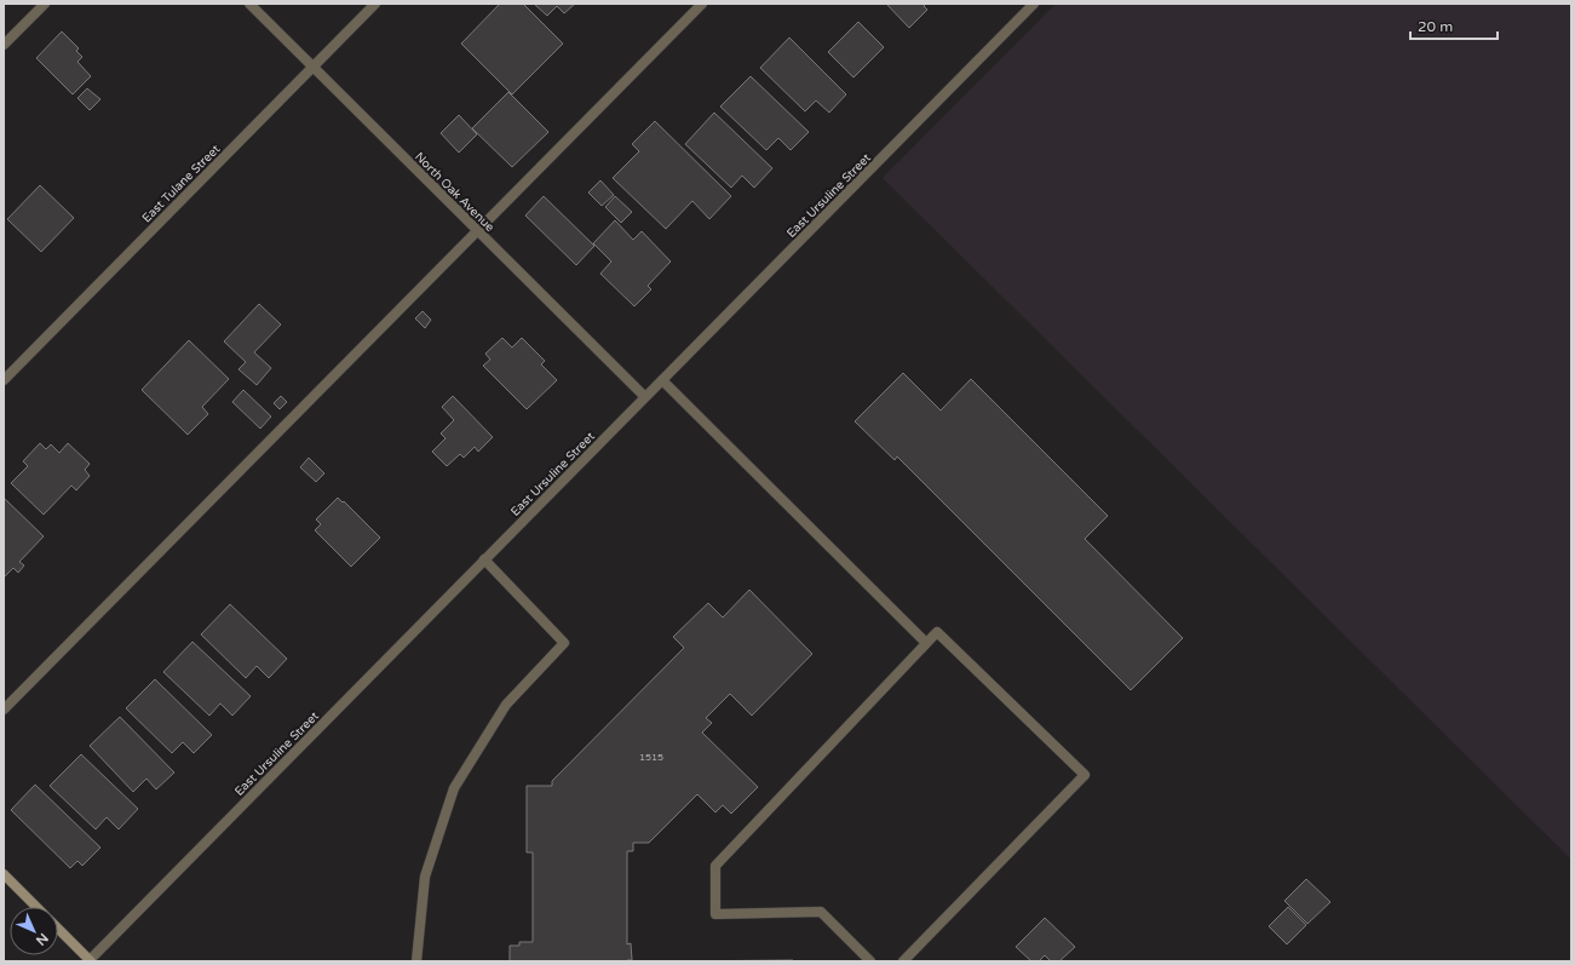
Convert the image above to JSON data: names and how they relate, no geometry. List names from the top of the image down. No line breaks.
{"streets":{"street":["East Tulane Street","North Oak Avenue","East Ursuline Street"]},"crossings":[["East Tulane Street","North Oak Avenue"],["North Oak Avenue","East Ursuline Street"]],"house_numbers":["1515"],"scale_bar":"20 m","north":"bottom right"}
